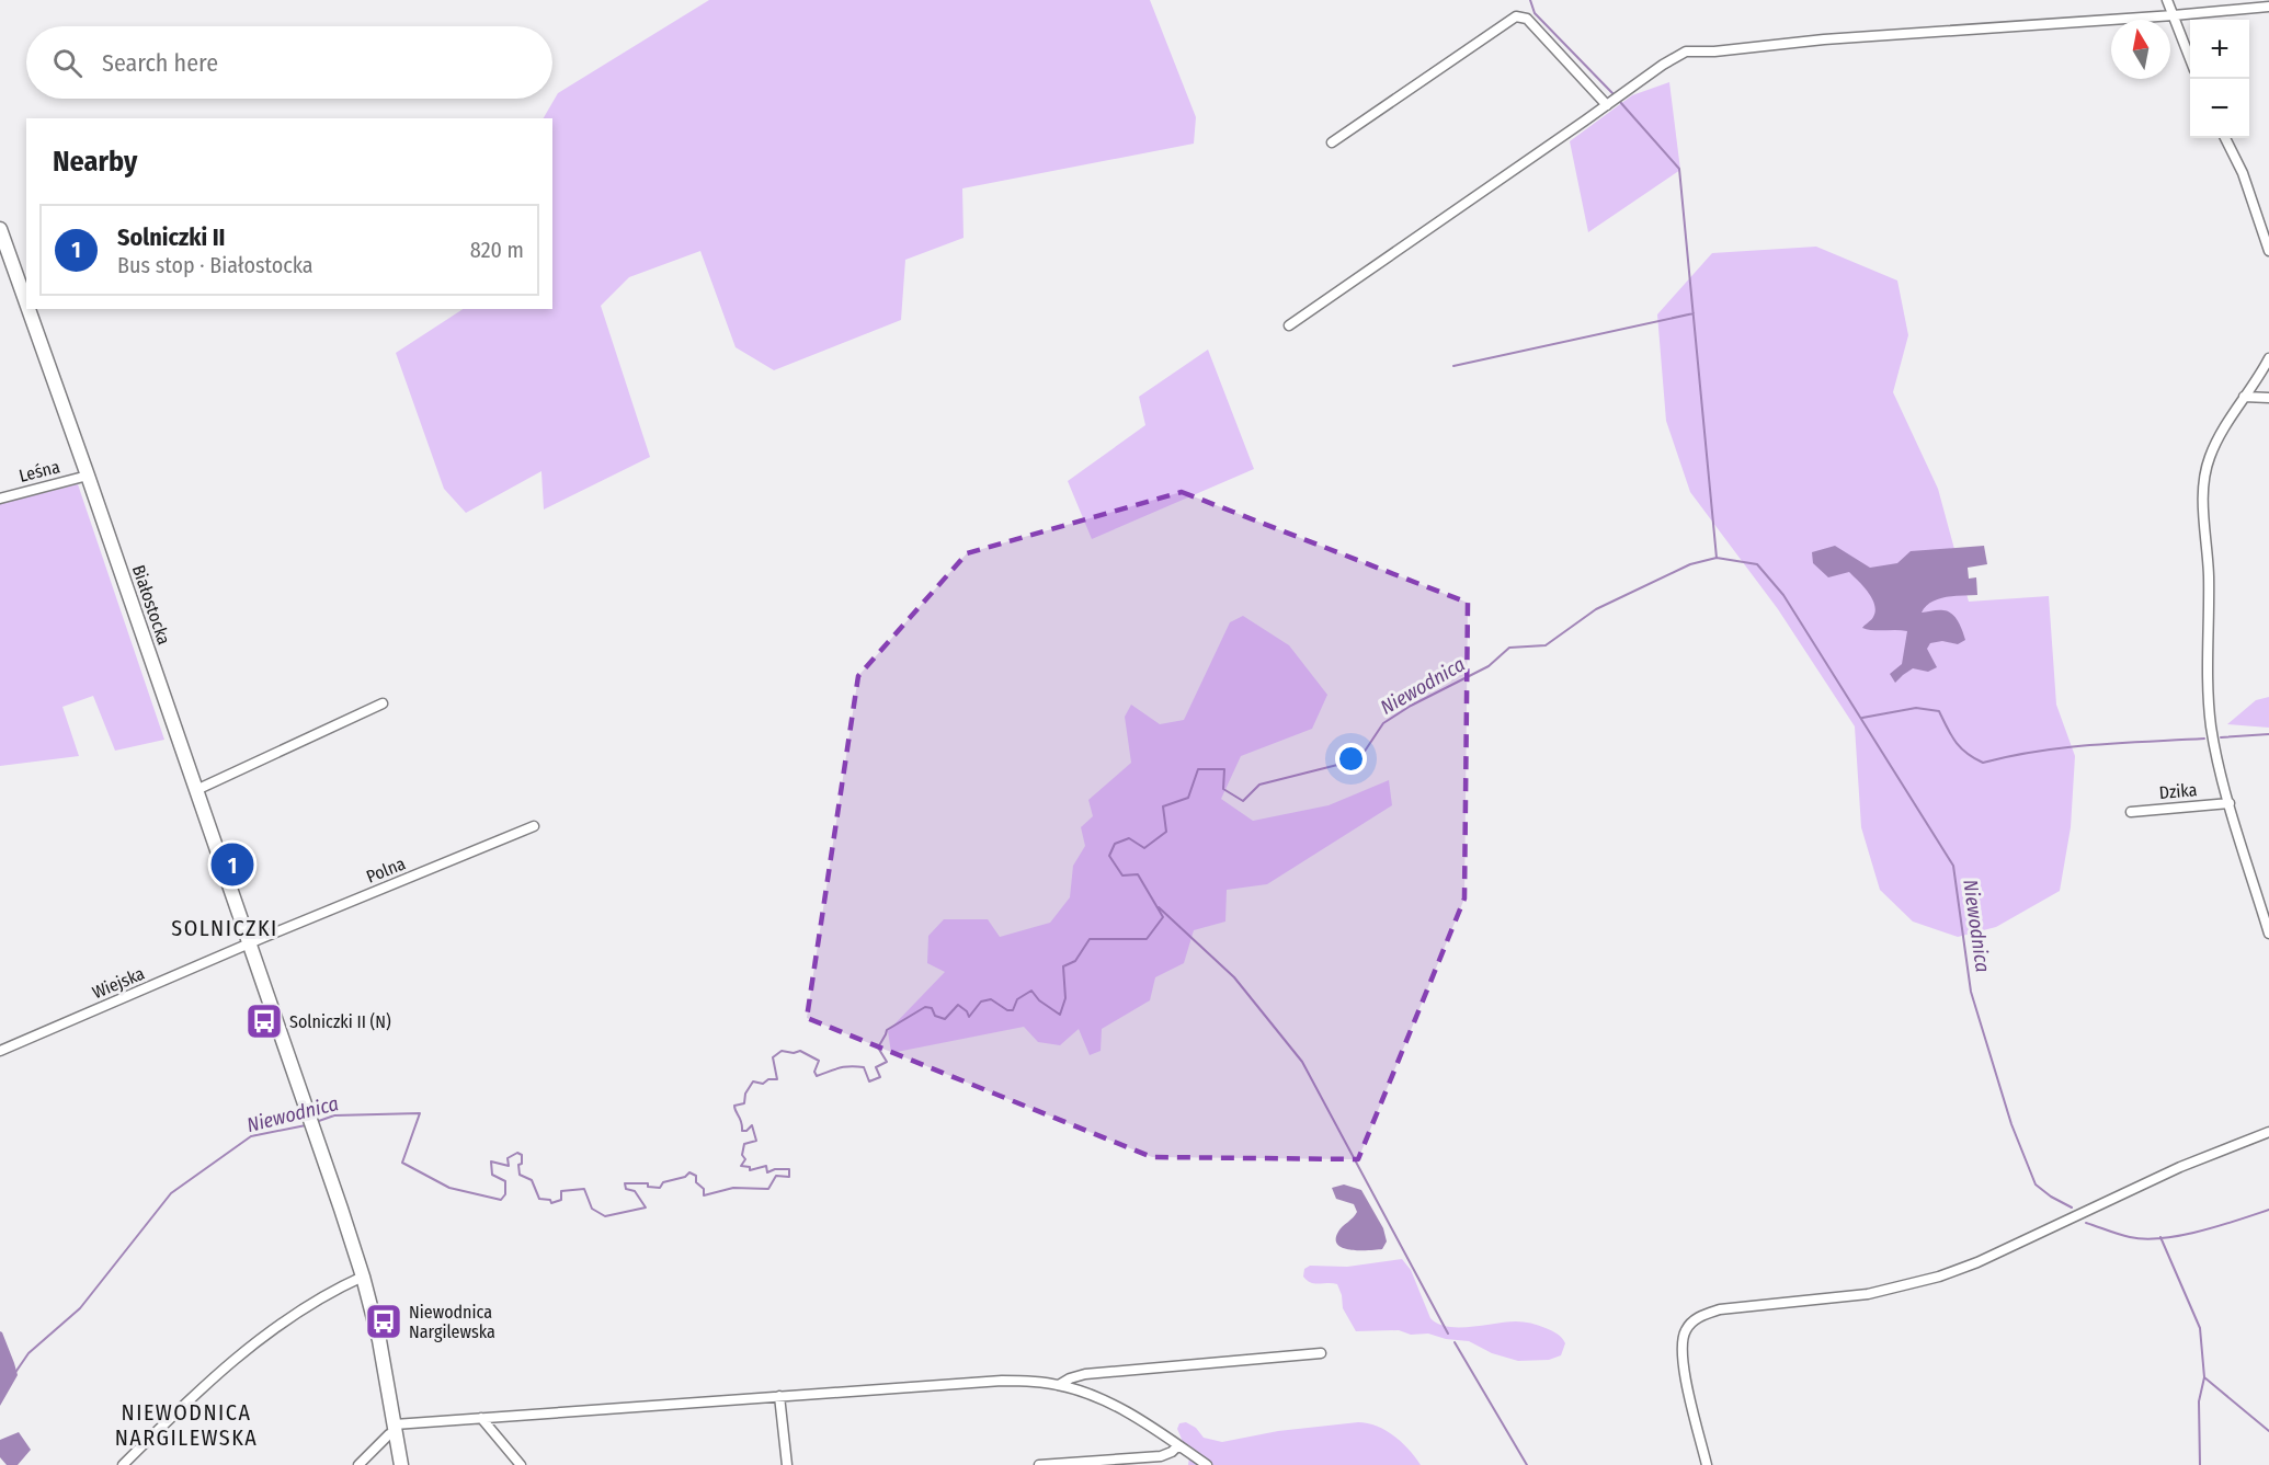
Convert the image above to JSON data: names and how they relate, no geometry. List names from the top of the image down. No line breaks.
{"streets":{"street":["Leśna","Białostocka","Dzika","Polna","Wiejska"]},"crossings":[["Leśna","Białostocka"],["Białostocka","Polna"],["Białostocka","Wiejska"],["Polna","Wiejska"]],"districts":["SOLNICZKI","NIEWODNICA NARGILEWSKA"],"water":["Niewodnica"],"places":{"bus stop":["Solniczki II (N)","Niewodnica Nargilewska"]},"north":"top","page":{"map_buttons":["+","−"],"search":"Search here","heading":"Nearby","list":[{"mark":"1","name":"Solniczki II","note":"Bus stop · Białostocka","value":"820 m"}],"pins":"1"}}
